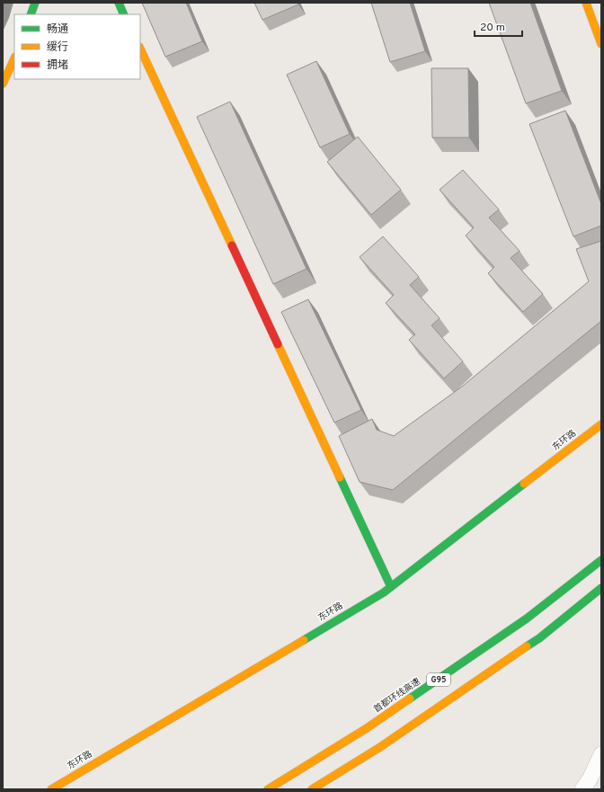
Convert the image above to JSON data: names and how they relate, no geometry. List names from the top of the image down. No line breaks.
{"streets":{"main road":["东环路","G95","首都环线高速"]},"legend":["畅通","缓行","拥堵"],"scale_bar":"20 m"}
